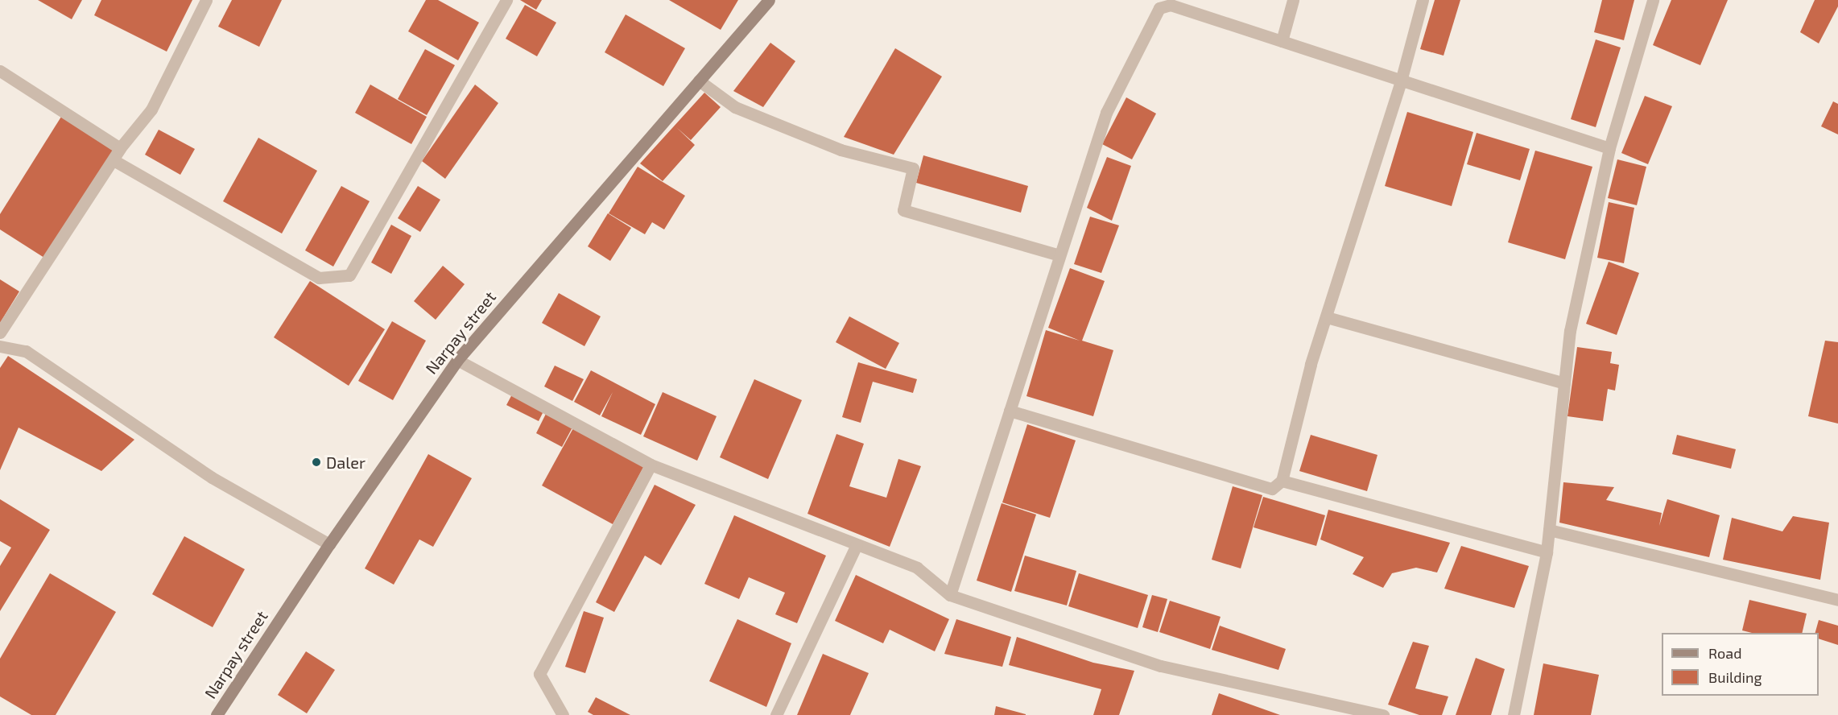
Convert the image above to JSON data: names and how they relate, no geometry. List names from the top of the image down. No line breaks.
{"streets":{"main road":["Narpay street"]},"places":["Daler"],"legend":["Road","Building"]}
